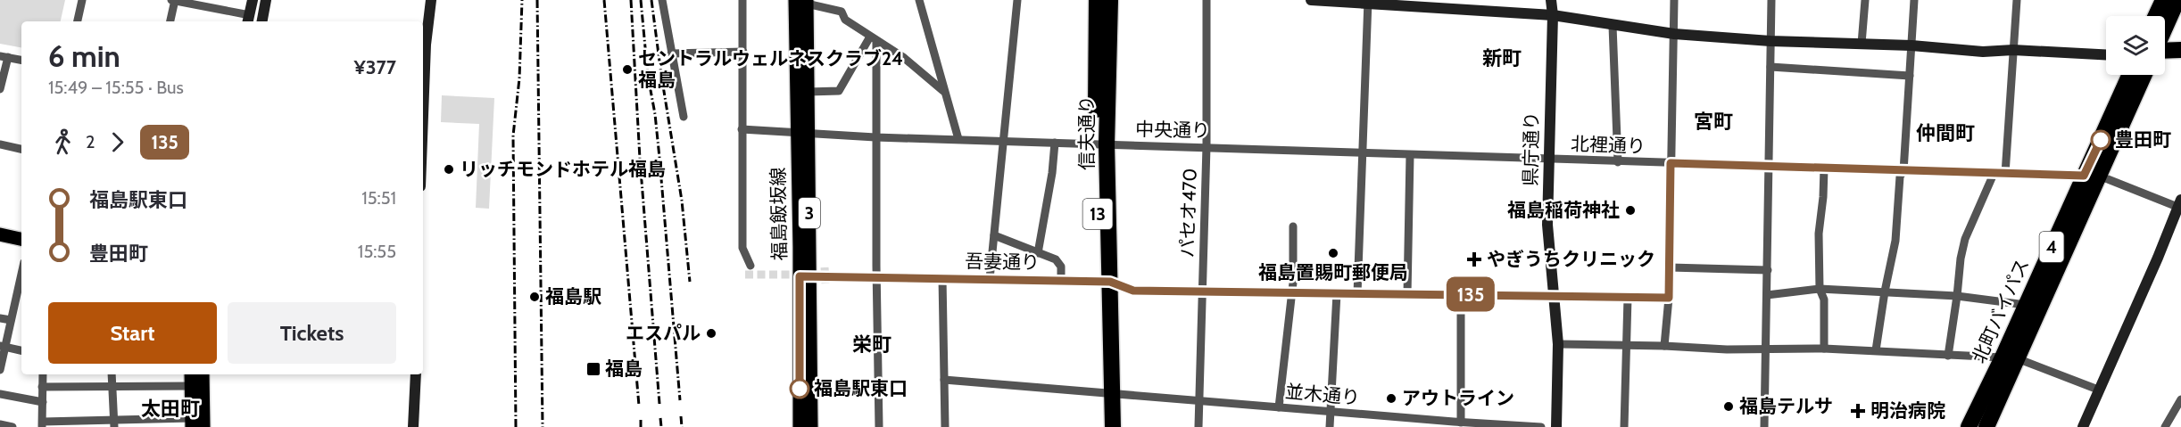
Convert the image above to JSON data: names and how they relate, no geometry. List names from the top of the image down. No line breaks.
{"streets":{"highway":["信夫通り","13","4","北町バイパス"],"main road":["3","福島飯坂線"],"street":["中央通り","北裡通り","県庁通り","パセオ470","吾妻通り","並木通り"]},"crossings":[["中央通り","信夫通り"],["中央通り","北裡通り"],["中央通り","県庁通り"],["中央通り","パセオ470"],["中央通り","福島飯坂線"],["信夫通り","吾妻通り"],["信夫通り","並木通り"],["北裡通り","県庁通り"],["北裡通り","北町バイパス"],["県庁通り","吾妻通り"],["パセオ470","吾妻通り"],["パセオ470","並木通り"],["福島飯坂線","吾妻通り"]],"districts":["新町","宮町","仲間町","栄町","太田町"],"places":{"other":["セントラルウェルネスクラブ24 福島","豊田町","リッチモンドホテル福島","福島稲荷神社","福島置賜町郵便局","福島駅","エスパル","福島駅東口","アウトライン","福島テルサ"],"health":["やぎうちクリニック","明治病院"],"transit":["福島"]},"lines":["bus line 135"],"page":{"on_map":"135","heading":["6 min","15:49 – 15:55 · Bus","¥377"],"legs":["2","135"],"list":[{"name":"福島駅東口","value":"15:51"},{"name":"豊田町","value":"15:55"}],"buttons":["Start","Tickets"]}}
